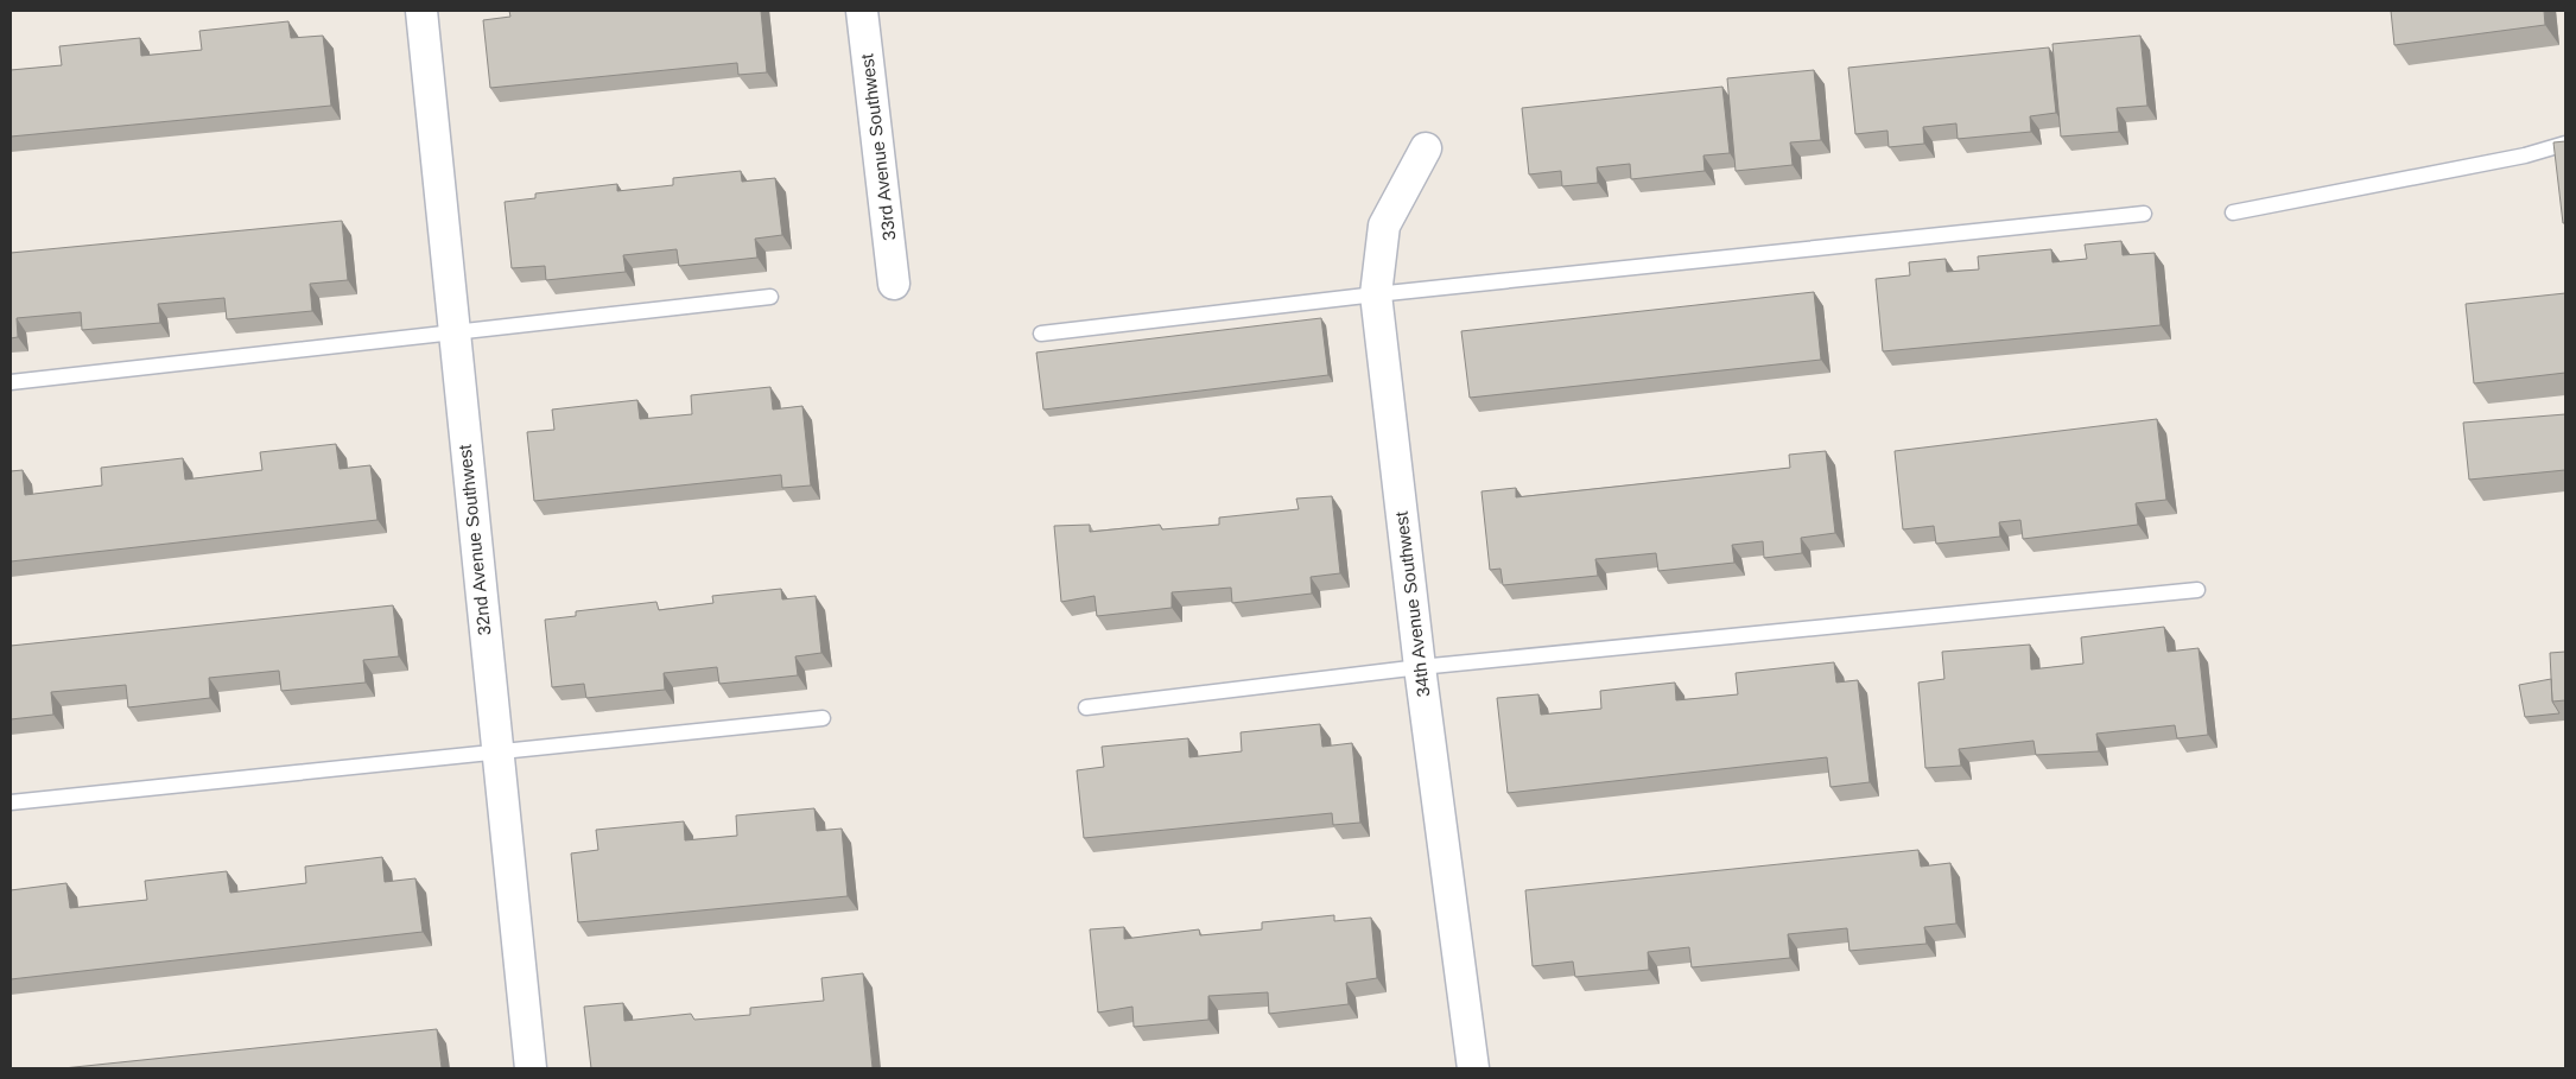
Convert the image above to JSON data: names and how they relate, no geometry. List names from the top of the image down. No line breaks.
{"streets":{"street":["33rd Avenue Southwest","32nd Avenue Southwest","34th Avenue Southwest"]}}
